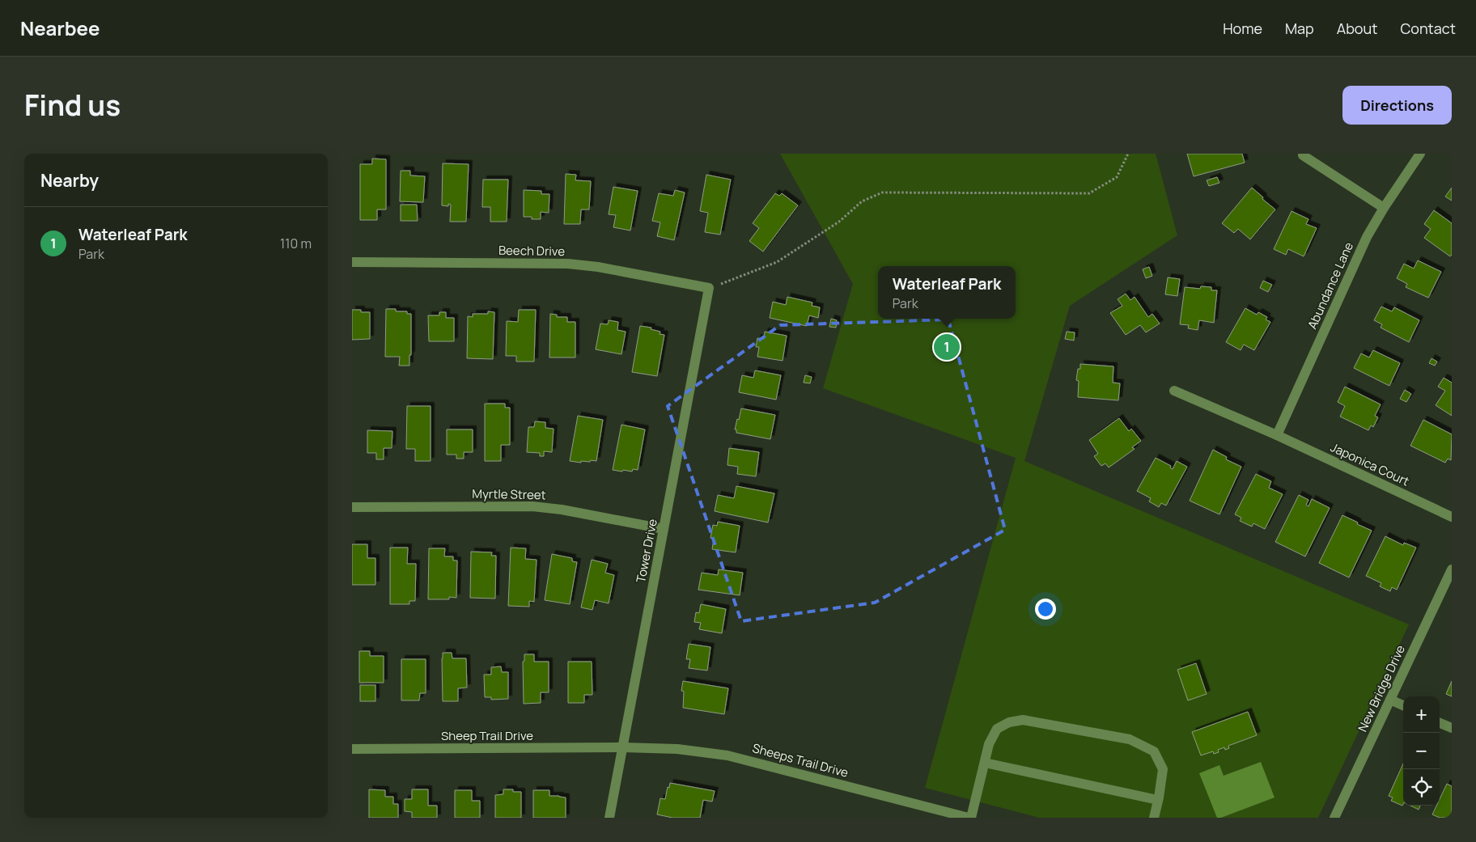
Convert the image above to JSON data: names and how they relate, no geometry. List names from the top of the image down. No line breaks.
{"streets":{"street":["Beech Drive","Abundance Lane","Japonica Court","Myrtle Street","Tower Drive","New Bridge Drive","Sheep Trail Drive","Sheeps Trail Drive"]},"crossings":[["Beech Drive","Tower Drive"],["Abundance Lane","Japonica Court"],["Myrtle Street","Tower Drive"],["Tower Drive","Sheep Trail Drive"],["Tower Drive","Sheeps Trail Drive"],["Sheep Trail Drive","Sheeps Trail Drive"]],"page":{"header":"Nearbee","nav":["Home","Map","About","Contact"],"title":"Find us","buttons":"Directions","heading":"Nearby","list":[{"mark":"1","name":"Waterleaf Park","note":"Park","value":"110 m"}],"popup":["Waterleaf Park","Park"],"pins":"1","map_buttons":["+","−"]}}
